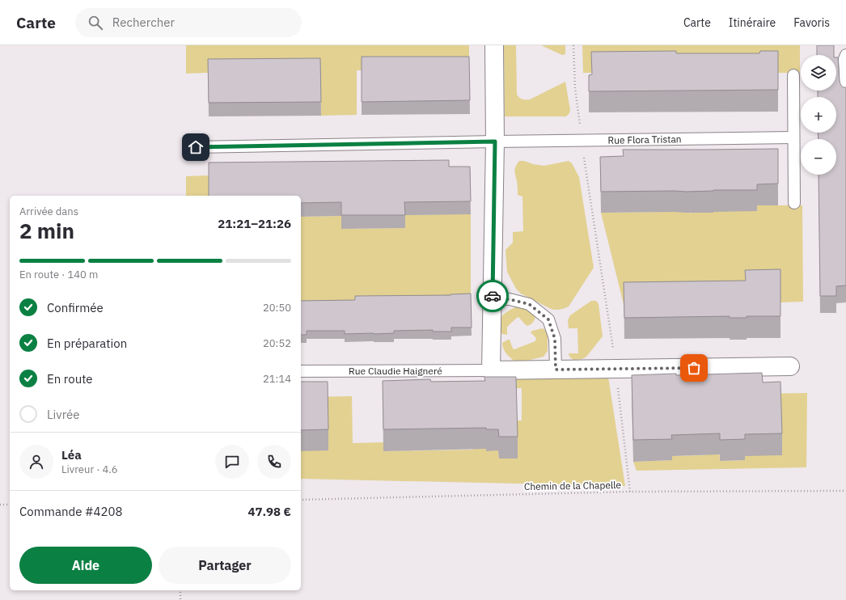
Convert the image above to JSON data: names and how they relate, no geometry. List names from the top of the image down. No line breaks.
{"streets":{"lane":["Rue Flora Tristan","Rue Claudie Haigneré"],"path":["Chemin de la Chapelle"]},"page":{"header":"Carte","search":"Rechercher","nav":["Carte","Itinéraire","Favoris"],"map_buttons":["+","−"],"heading":["2 min","Arrivée dans","21:21–21:26"],"panel":["Léa","Livreur · 4.6","Commande #4208","47.98 €"],"bar":"En route · 140 m","list":[["Confirmée","20:50"],["En préparation","20:52"],["En route","21:14"],"Livrée"],"buttons":["Aide","Partager"]}}
